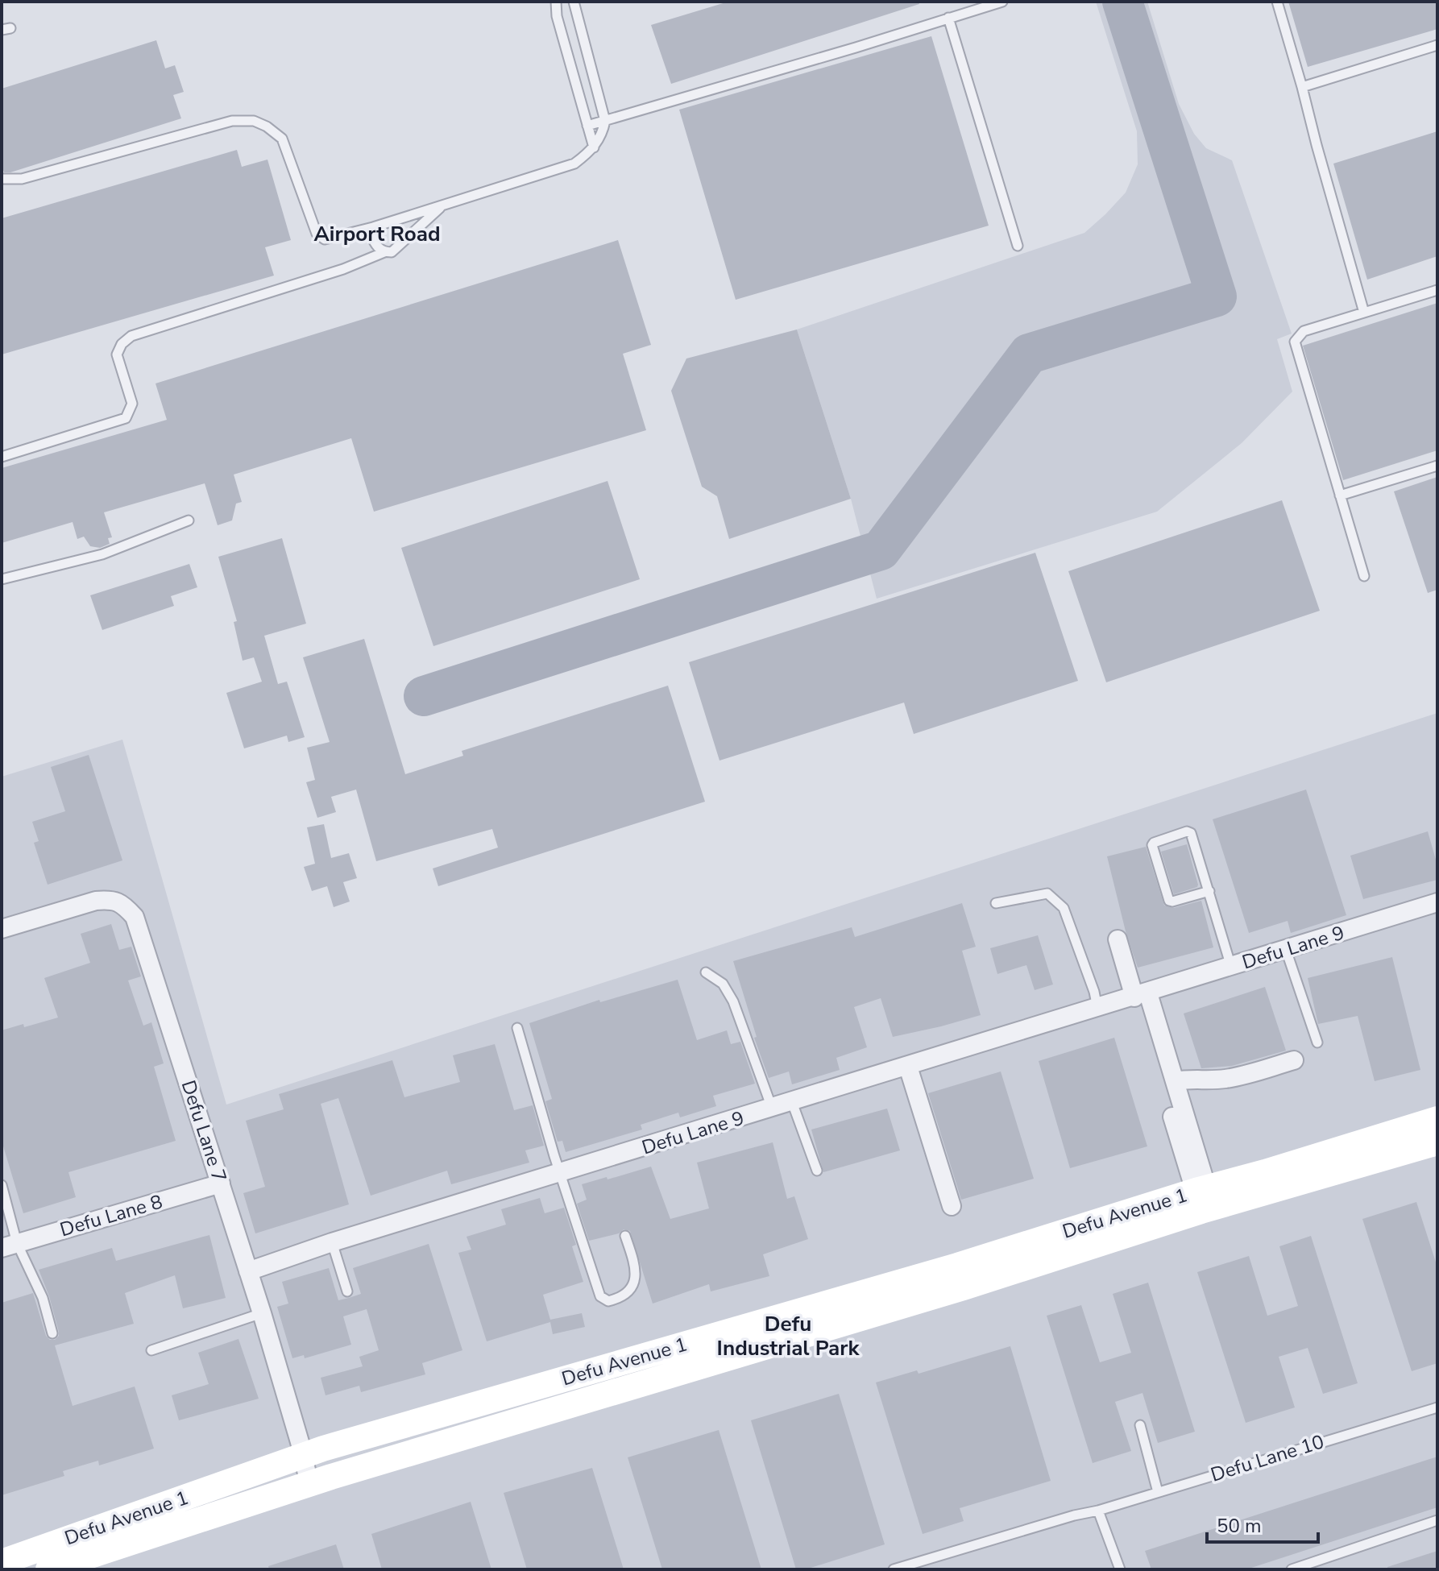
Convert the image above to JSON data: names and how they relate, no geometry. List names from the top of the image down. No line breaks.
{"streets":{"main road":["Defu Avenue 1"],"street":["Defu Lane 9","Defu Lane 7","Defu Lane 8"],"lane":["Defu Lane 10"]},"crossings":[["Defu Lane 9","Defu Lane 7"],["Defu Lane 7","Defu Avenue 1"],["Defu Lane 7","Defu Lane 8"]],"districts":["Airport Road","Defu Industrial Park"],"scale_bar":"50 m"}
